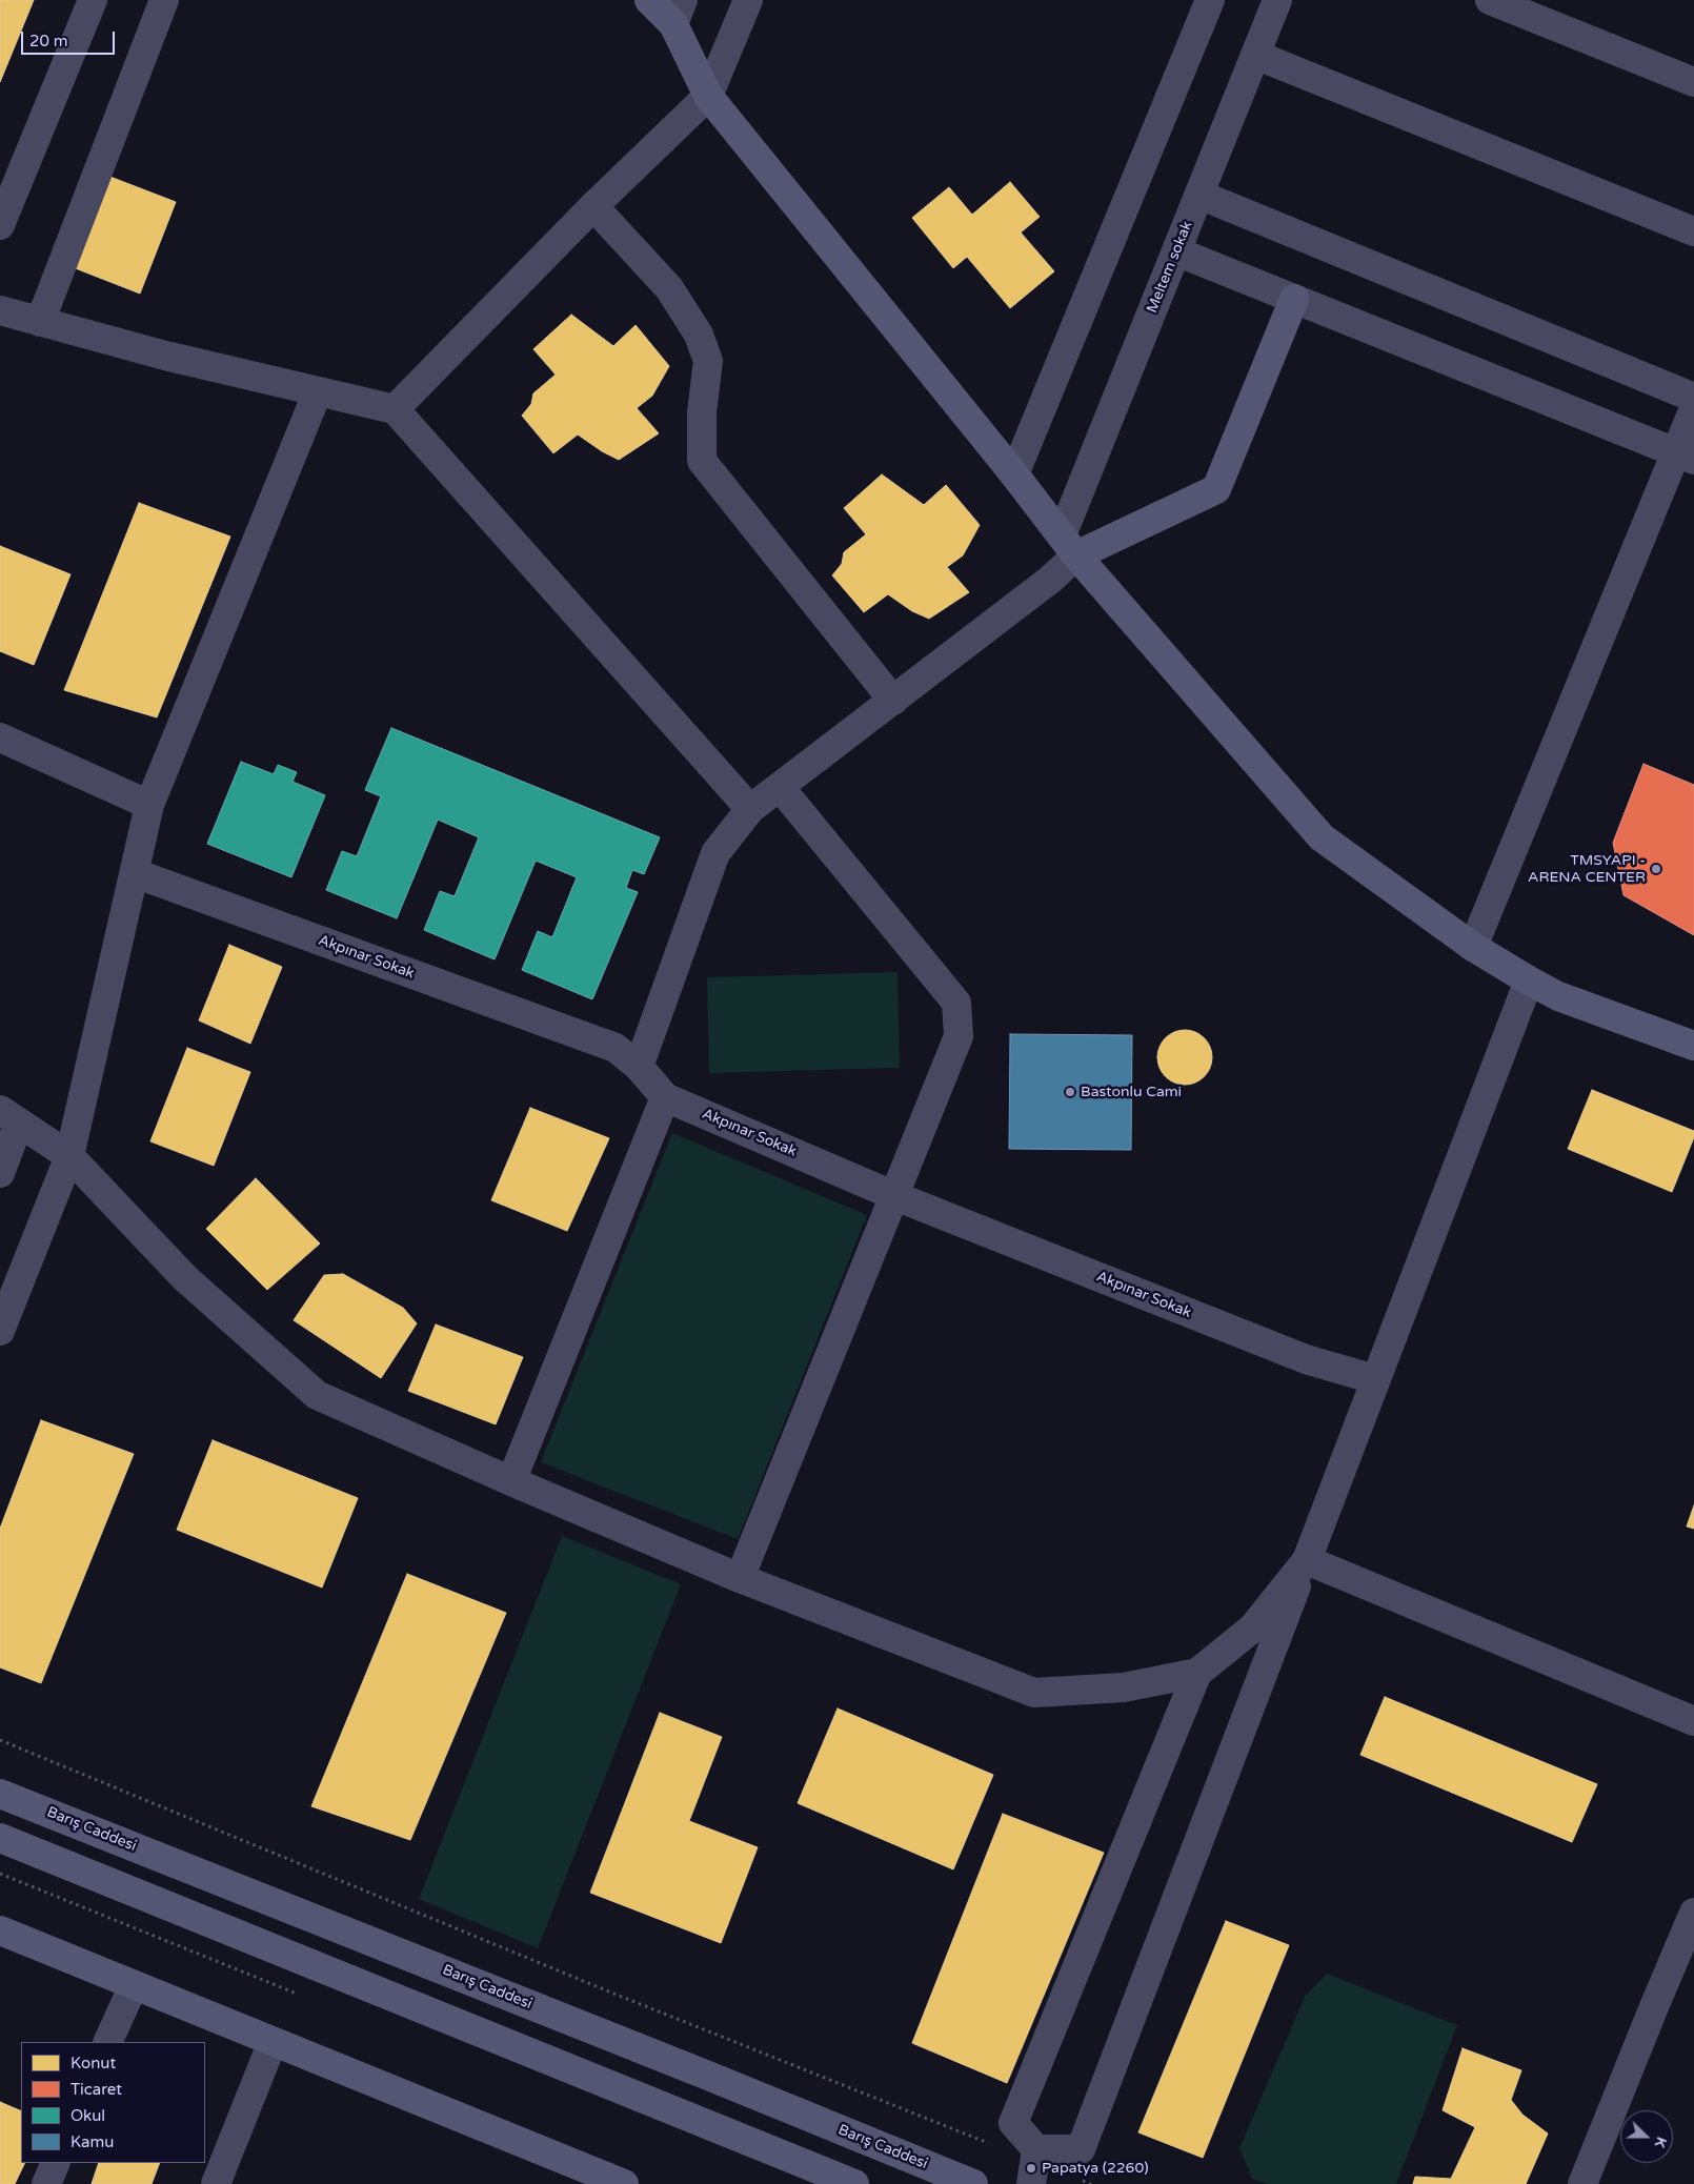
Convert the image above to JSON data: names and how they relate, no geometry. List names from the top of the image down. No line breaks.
{"streets":{"street":["Meltem sokak","Akpınar Sokak","Barış Caddesi"]},"places":["TMSYAPI - ARENA CENTER","Bastonlu Cami","Papatya (2260)"],"legend":["Konut","Ticaret","Okul","Kamu"],"scale_bar":"20 m","north":"right"}
